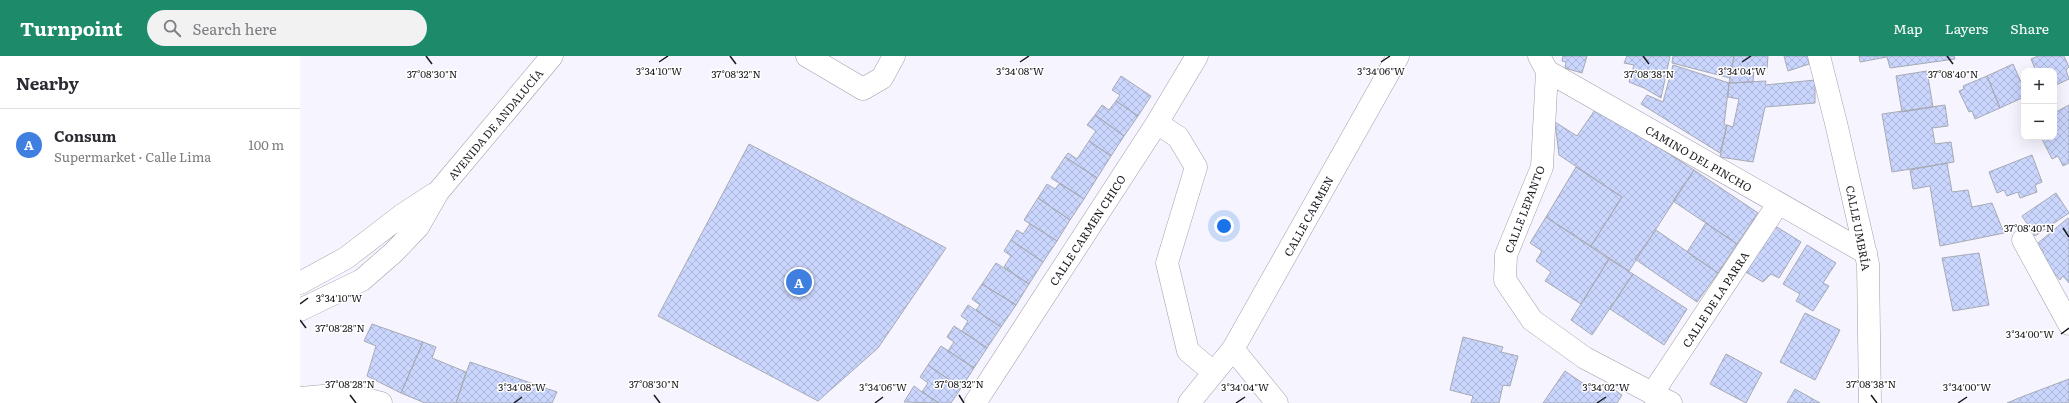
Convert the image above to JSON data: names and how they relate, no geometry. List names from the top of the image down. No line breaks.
{"streets":{"street":["AVENIDA DE ANDALUCÍA","CAMINO DEL PINCHO","CALLE LEPANTO","CALLE CARMEN","CALLE UMBRÍA","CALLE CARMEN CHICO","CALLE DE LA PARRA"]},"crossings":[["CAMINO DEL PINCHO","CALLE LEPANTO"],["CAMINO DEL PINCHO","CALLE UMBRÍA"],["CAMINO DEL PINCHO","CALLE DE LA PARRA"],["CALLE LEPANTO","CALLE DE LA PARRA"]],"page":{"header":"Turnpoint","search":"Search here","nav":["Map","Layers","Share"],"heading":"Nearby","map_buttons":["+","−"],"list":[{"mark":"A","name":"Consum","note":"Supermarket · Calle Lima","value":"100 m"}],"pins":"A"},"coordinates":["3°34'08\"W","3°34'04\"W","3°34'10\"W","3°34'06\"W","37°08'30\"N","37°08'32\"N","37°08'38\"N","37°08'40\"N","37°08'28\"N","3°34'00\"W","3°34'02\"W"]}
